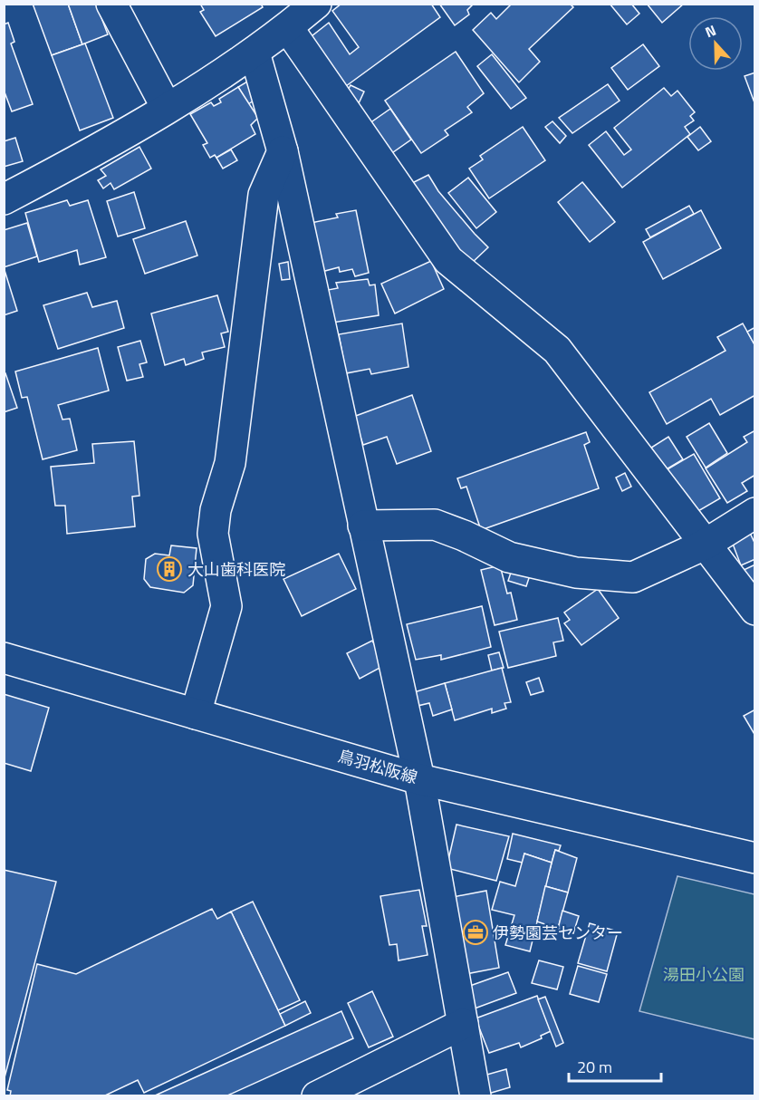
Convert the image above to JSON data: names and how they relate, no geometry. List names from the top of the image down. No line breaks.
{"streets":{"street":["鳥羽松阪線"]},"parks":["湯田小公園"],"places":{"building":["大山歯科医院"],"office":["伊勢園芸センター"]},"scale_bar":"20 m","north":"top"}
